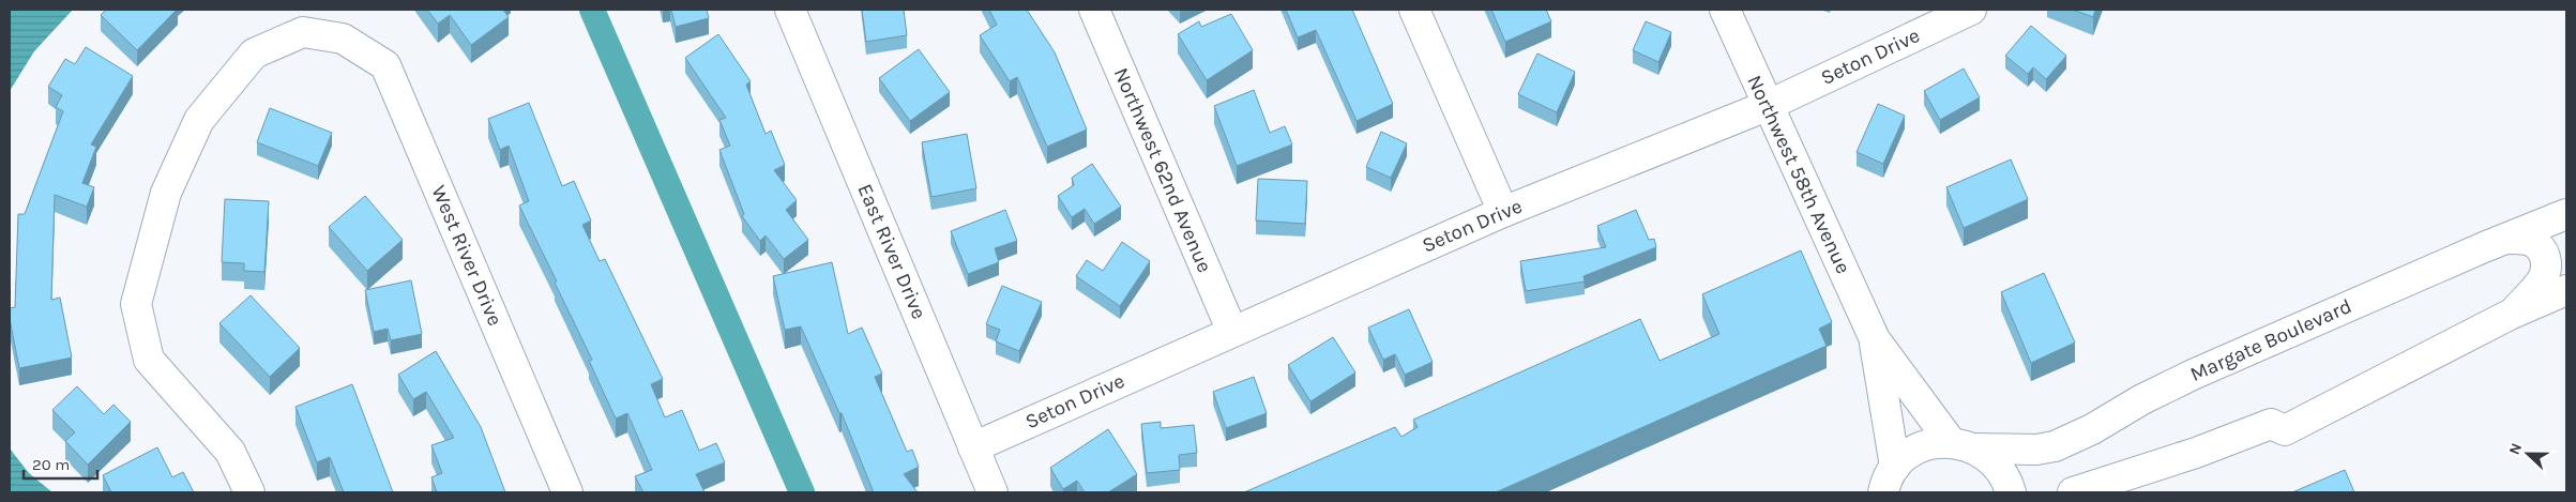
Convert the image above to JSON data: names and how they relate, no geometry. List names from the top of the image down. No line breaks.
{"streets":{"street":["Seton Drive","Northwest 62nd Avenue","Northwest 58th Avenue","East River Drive","West River Drive","Margate Boulevard"]},"crossings":[["Seton Drive","Northwest 62nd Avenue"],["Seton Drive","Northwest 58th Avenue"],["Seton Drive","East River Drive"],["Northwest 58th Avenue","Margate Boulevard"]],"scale_bar":"20 m","north":"left"}
